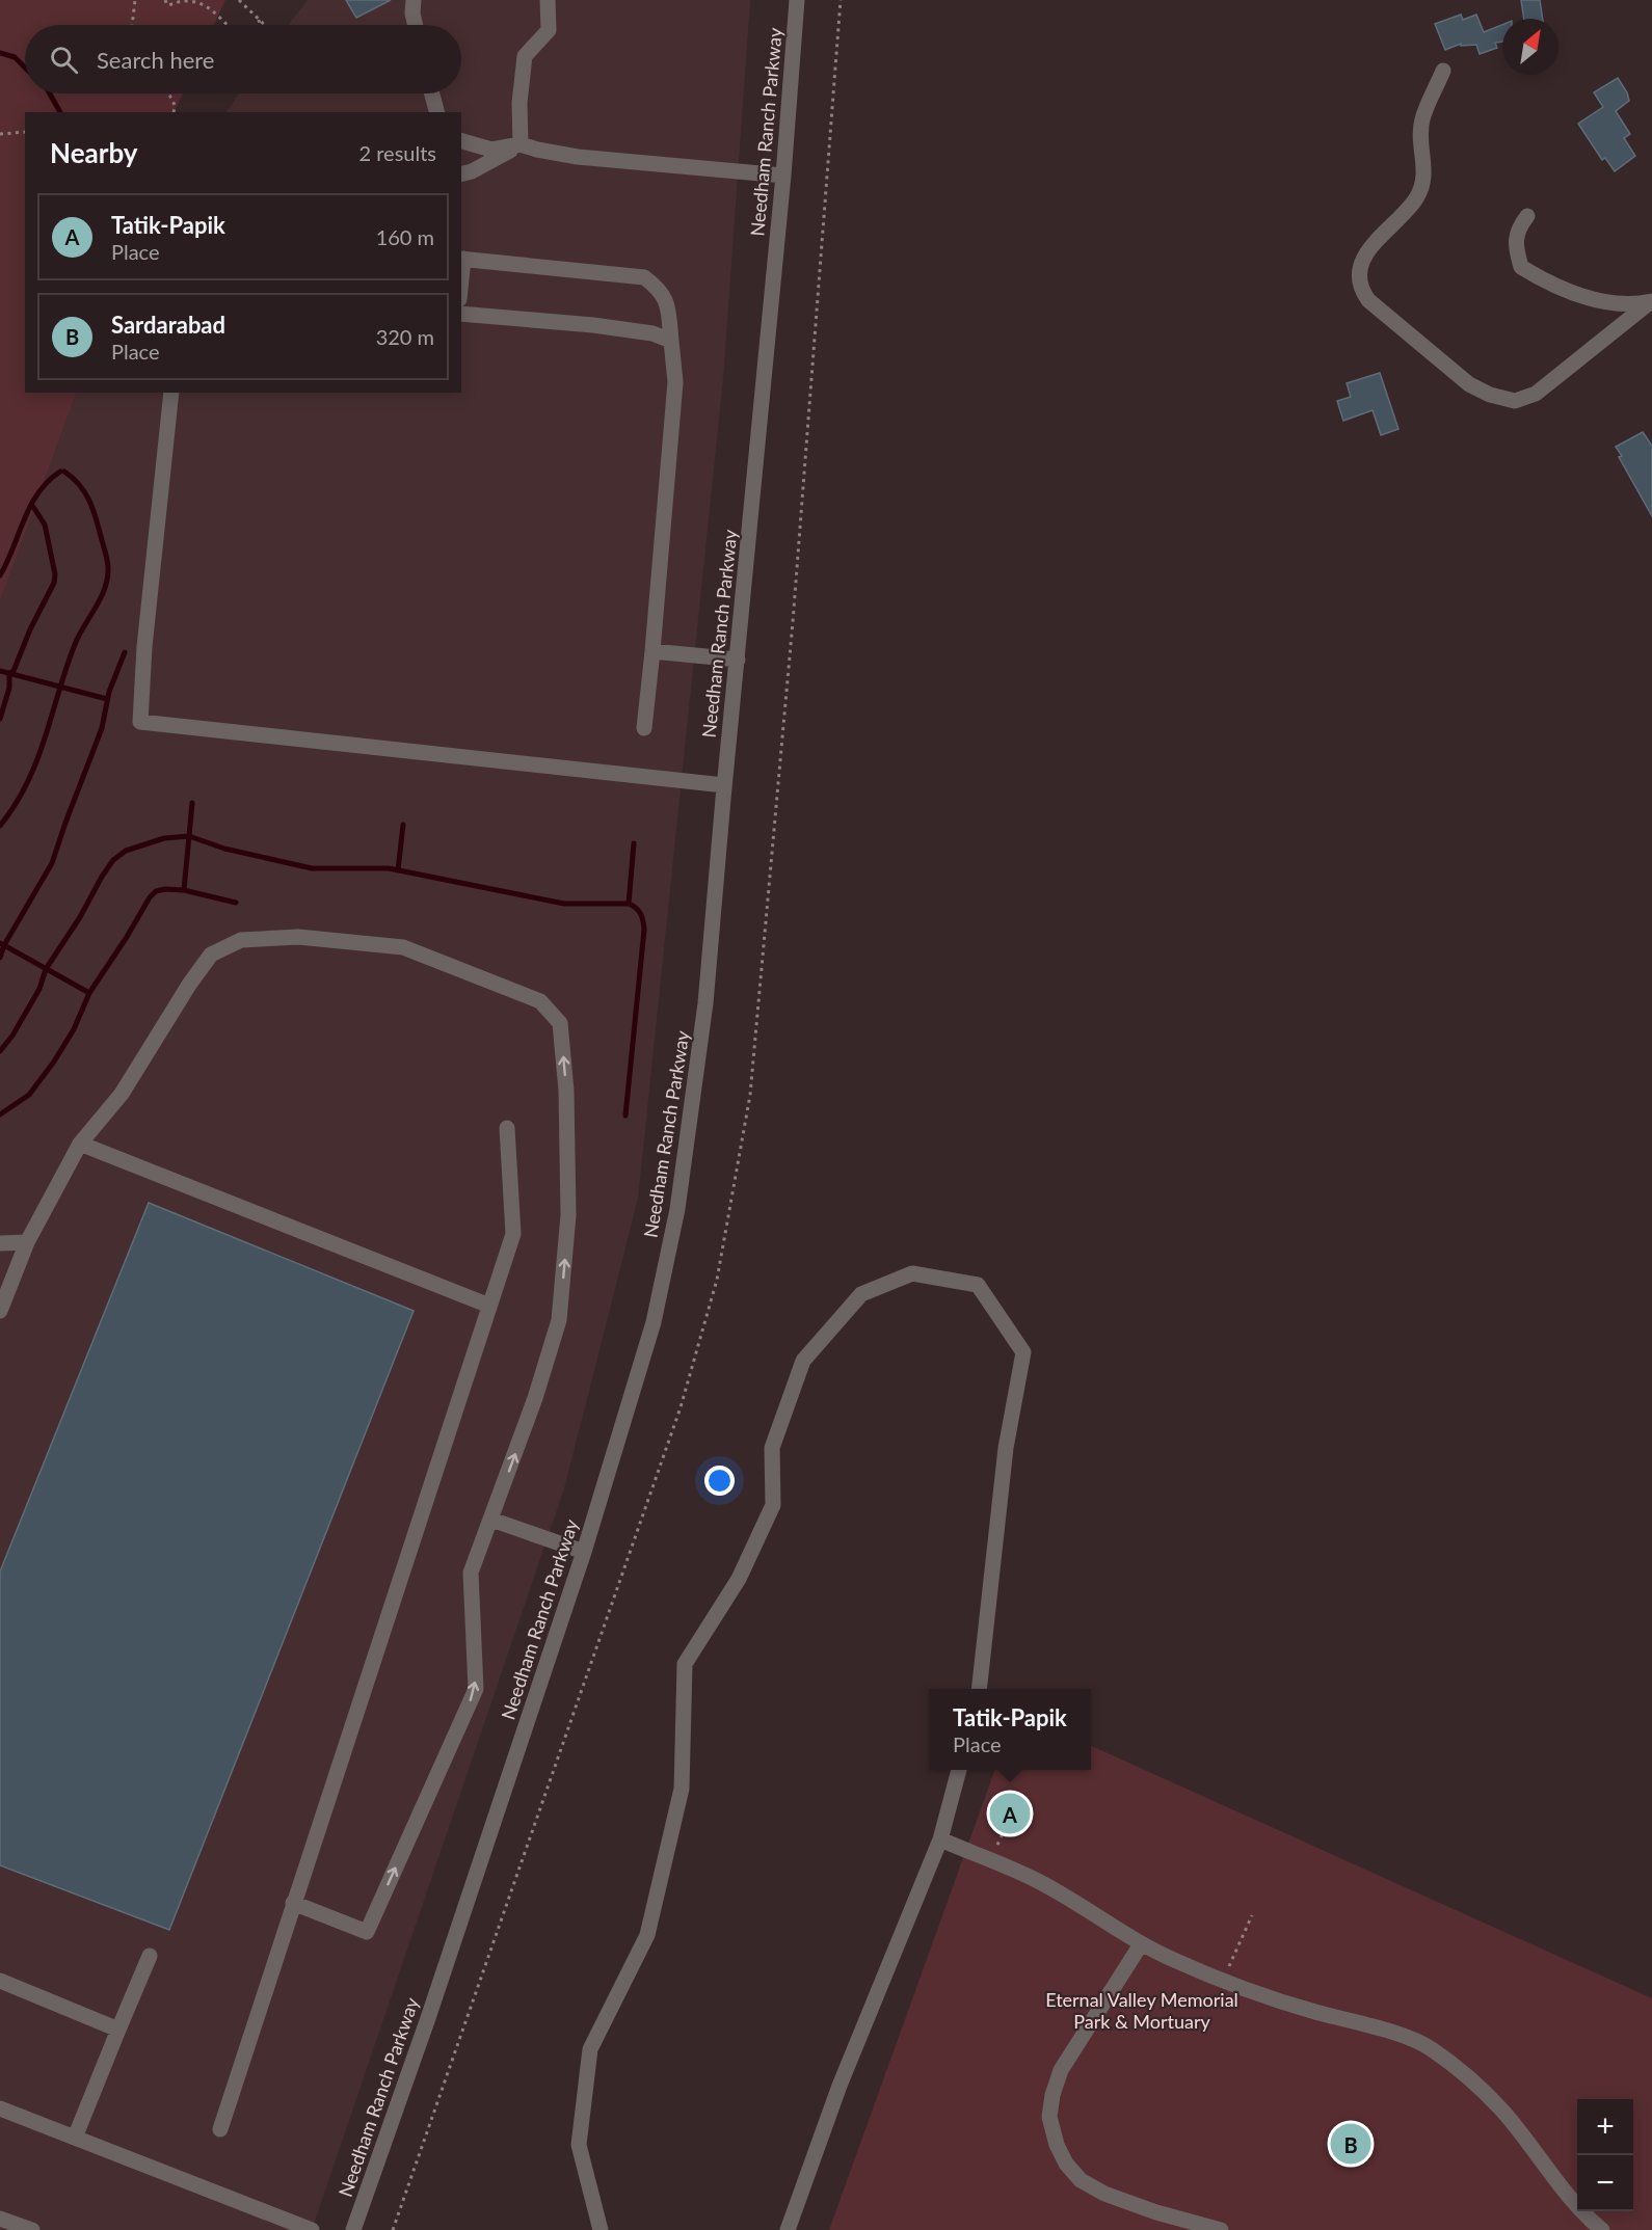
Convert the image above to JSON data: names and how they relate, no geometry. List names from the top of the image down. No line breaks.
{"streets":{"street":["Needham Ranch Parkway"]},"parks":["Eternal Valley Memorial Park & Mortuary"],"north":"top right","page":{"search":"Search here","heading":["Nearby","2 results"],"list":[{"mark":"A","name":"Tatik-Papik","note":"Place","value":"160 m"},{"mark":"B","name":"Sardarabad","note":"Place","value":"320 m"}],"popup":["Tatik-Papik","Place"],"pins":["A","B"],"map_buttons":["+","−"]}}
